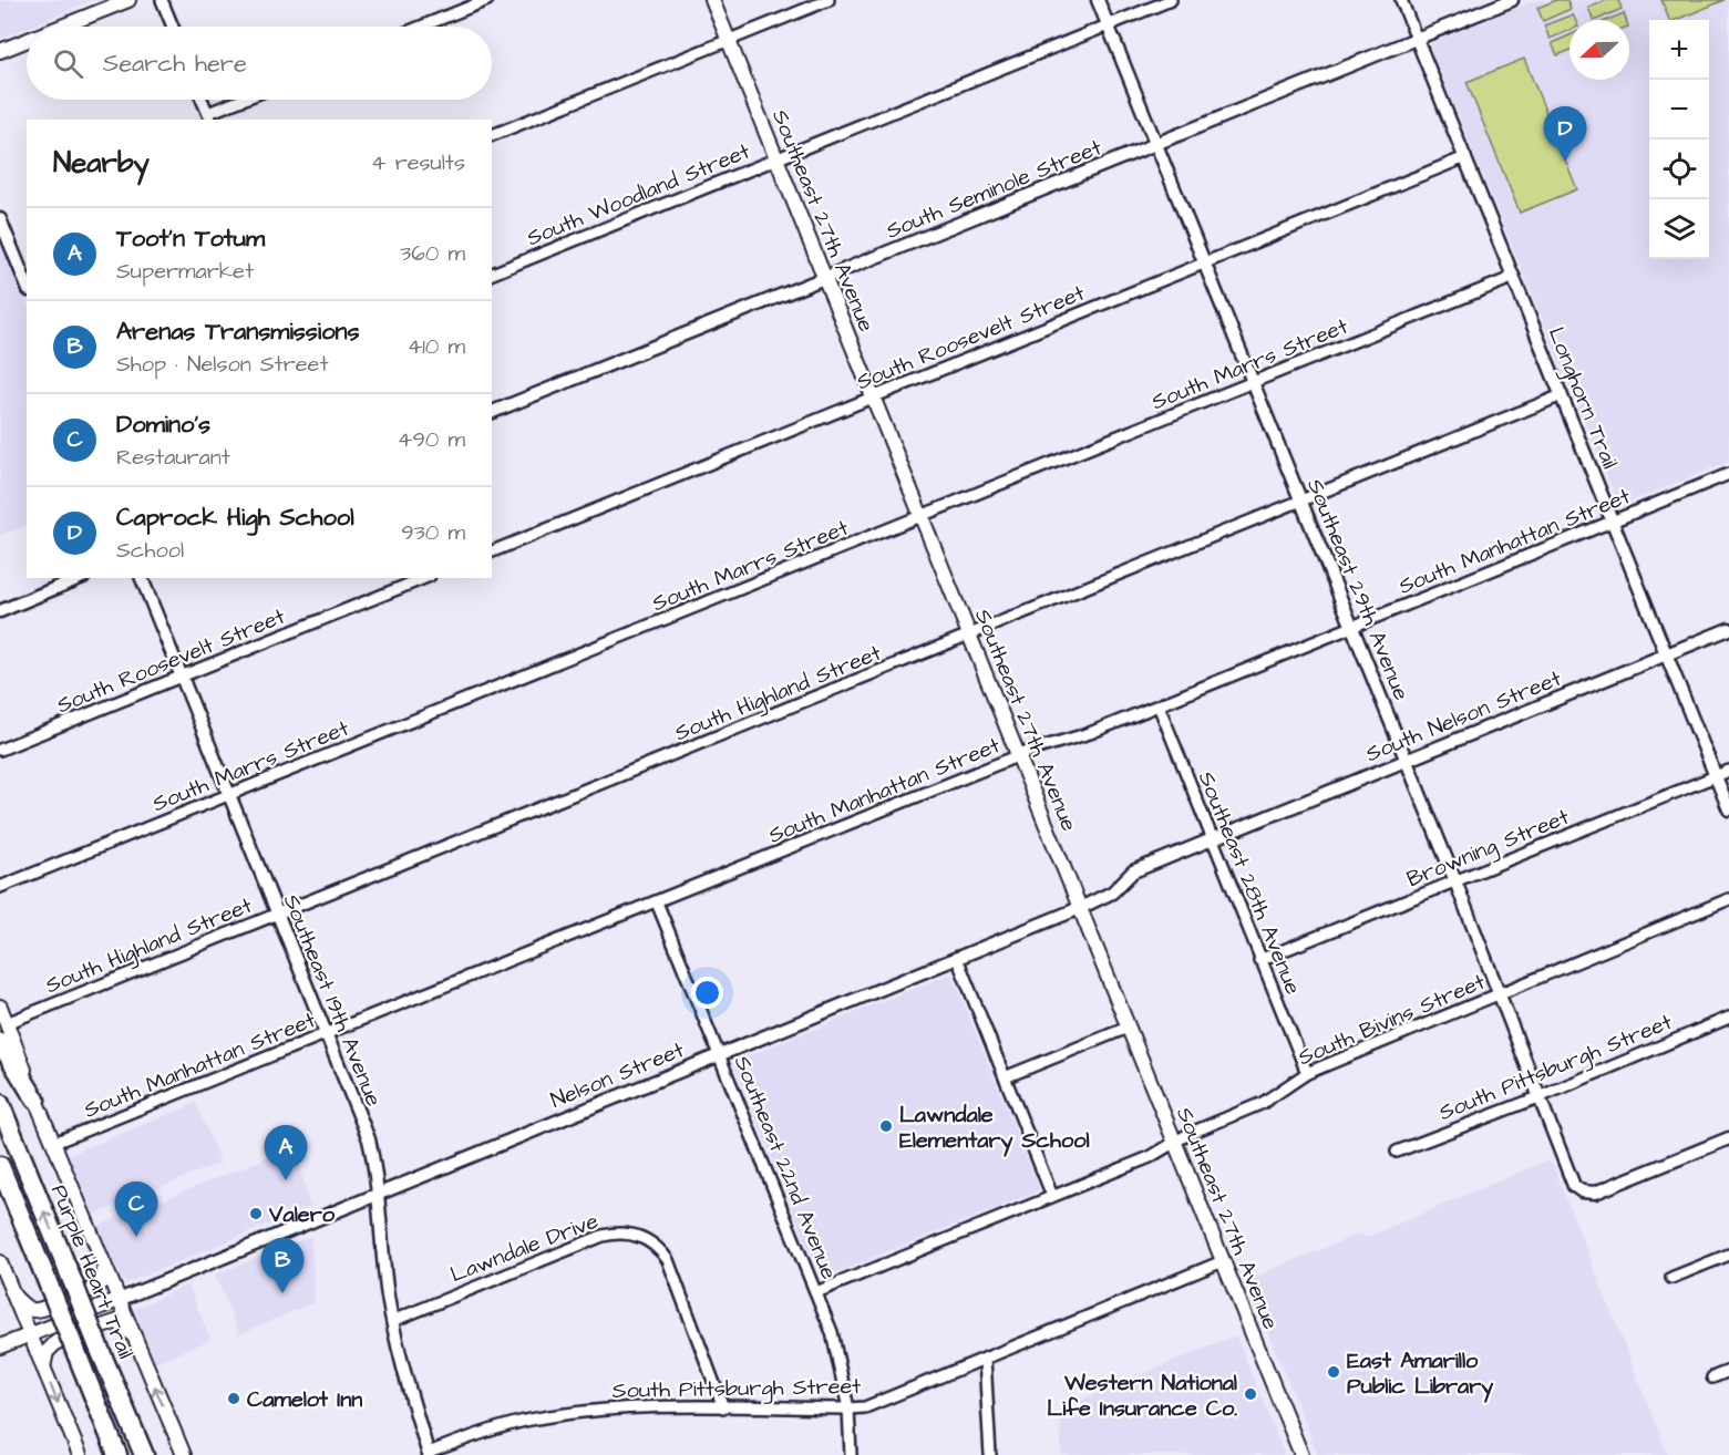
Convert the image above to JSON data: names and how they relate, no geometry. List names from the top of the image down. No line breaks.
{"streets":{"highway":["Purple Heart Trail"],"main road":["Southeast 27th Avenue","Nelson Street"],"street":["South Seminole Street","South Woodland Street","South Roosevelt Street","South Marrs Street","Longhorn Trail","South Manhattan Street","Southeast 29th Avenue","South Highland Street","South Nelson Street","Browning Street","Southeast 28th Avenue","Southeast 19th Avenue","South Bivins Street","South Pittsburgh Street","Southeast 22nd Avenue","Lawndale Drive"]},"crossings":[["South Seminole Street","Southeast 27th Avenue"],["South Seminole Street","Longhorn Trail"],["South Seminole Street","Southeast 29th Avenue"],["South Woodland Street","Southeast 27th Avenue"],["South Woodland Street","Southeast 29th Avenue"],["Southeast 27th Avenue","South Roosevelt Street"],["Southeast 27th Avenue","South Marrs Street"],["Southeast 27th Avenue","South Manhattan Street"],["Southeast 27th Avenue","South Highland Street"],["Southeast 27th Avenue","South Bivins Street"],["Southeast 27th Avenue","South Pittsburgh Street"],["Southeast 27th Avenue","Nelson Street"],["South Roosevelt Street","Longhorn Trail"],["South Roosevelt Street","Southeast 29th Avenue"],["South Roosevelt Street","Southeast 19th Avenue"],["South Marrs Street","Longhorn Trail"],["South Marrs Street","Southeast 29th Avenue"],["South Marrs Street","Southeast 19th Avenue"],["Longhorn Trail","South Manhattan Street"],["Longhorn Trail","South Highland Street"],["Longhorn Trail","South Nelson Street"],["Longhorn Trail","Browning Street"],["South Manhattan Street","Southeast 29th Avenue"],["South Manhattan Street","Southeast 28th Avenue"],["South Manhattan Street","Southeast 19th Avenue"],["South Manhattan Street","Southeast 22nd Avenue"],["Southeast 29th Avenue","South Highland Street"],["Southeast 29th Avenue","South Nelson Street"],["Southeast 29th Avenue","Browning Street"],["Southeast 29th Avenue","South Bivins Street"],["Southeast 29th Avenue","South Pittsburgh Street"],["South Highland Street","Southeast 19th Avenue"],["South Nelson Street","Southeast 28th Avenue"],["South Nelson Street","Nelson Street"],["Browning Street","Southeast 28th Avenue"],["Southeast 28th Avenue","South Bivins Street"],["Southeast 28th Avenue","Nelson Street"],["Southeast 19th Avenue","South Pittsburgh Street"],["Southeast 19th Avenue","Nelson Street"],["Southeast 19th Avenue","Lawndale Drive"],["South Bivins Street","Southeast 22nd Avenue"],["South Pittsburgh Street","Southeast 22nd Avenue"],["South Pittsburgh Street","Lawndale Drive"],["Nelson Street","Southeast 22nd Avenue"]],"places":["Lawndale Elementary School","Valero","East Amarillo Public Library","Western National Life Insurance Co.","Camelot Inn"],"north":"left","page":{"map_buttons":["+","−"],"search":"Search here","pins":["D","A","C","B"],"heading":["Nearby","4 results"],"list":[{"mark":"A","name":"Toot'n Totum","note":"Supermarket","value":"360 m"},{"mark":"B","name":"Arenas Transmissions","note":"Shop · Nelson Street","value":"410 m"},{"mark":"C","name":"Domino's","note":"Restaurant","value":"490 m"},{"mark":"D","name":"Caprock High School","note":"School","value":"930 m"}]}}
